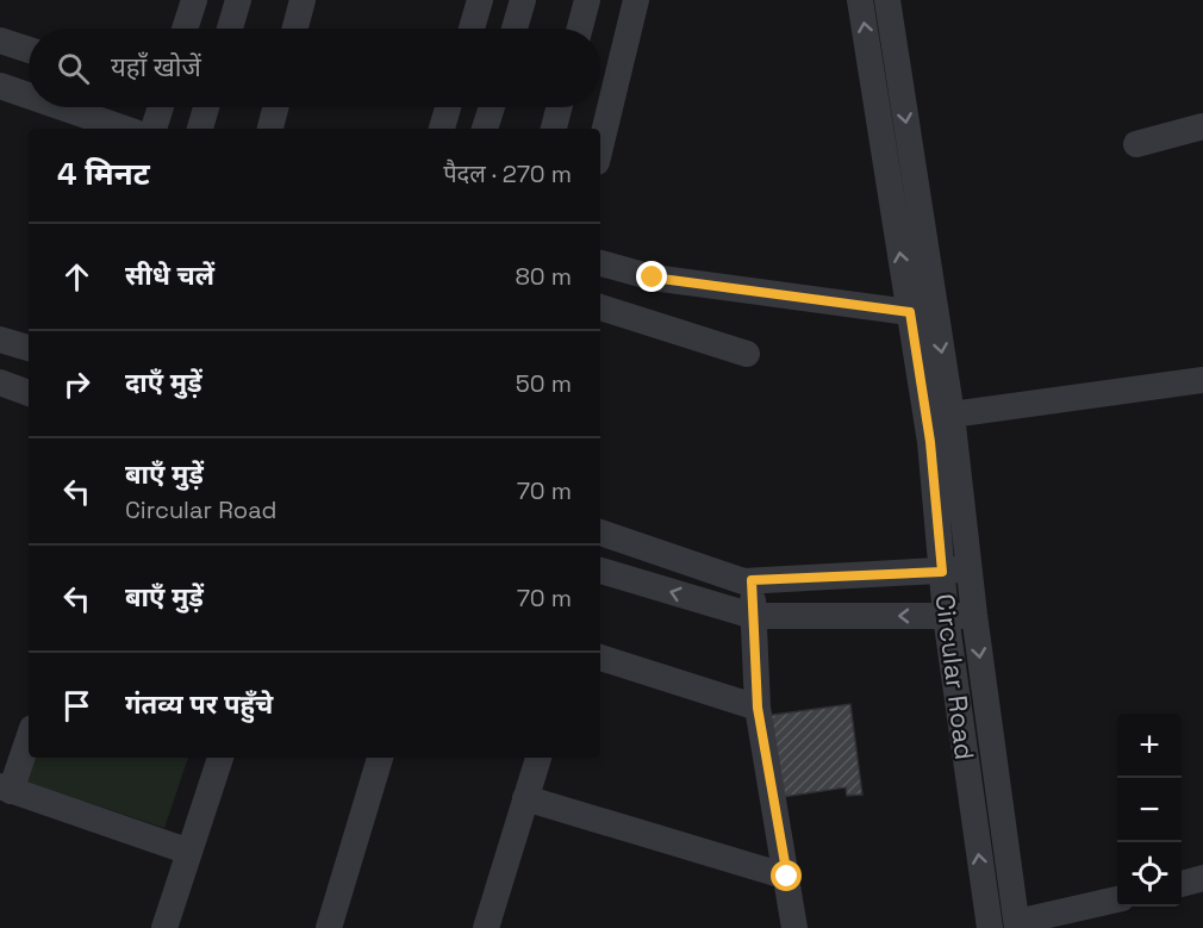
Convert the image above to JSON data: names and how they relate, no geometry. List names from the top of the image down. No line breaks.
{"streets":{"street":["Circular Road"]},"page":{"search":"यहाँ खोजें","heading":["4 मिनट","पैदल · 270 m"],"list":[["सीधे चलें","80 m"],["दाएँ मुड़ें","50 m"],["बाएँ मुड़ें","Circular Road","70 m"],["बाएँ मुड़ें","70 m"],"गंतव्य पर पहुँचे"],"map_buttons":["+","−"]}}
